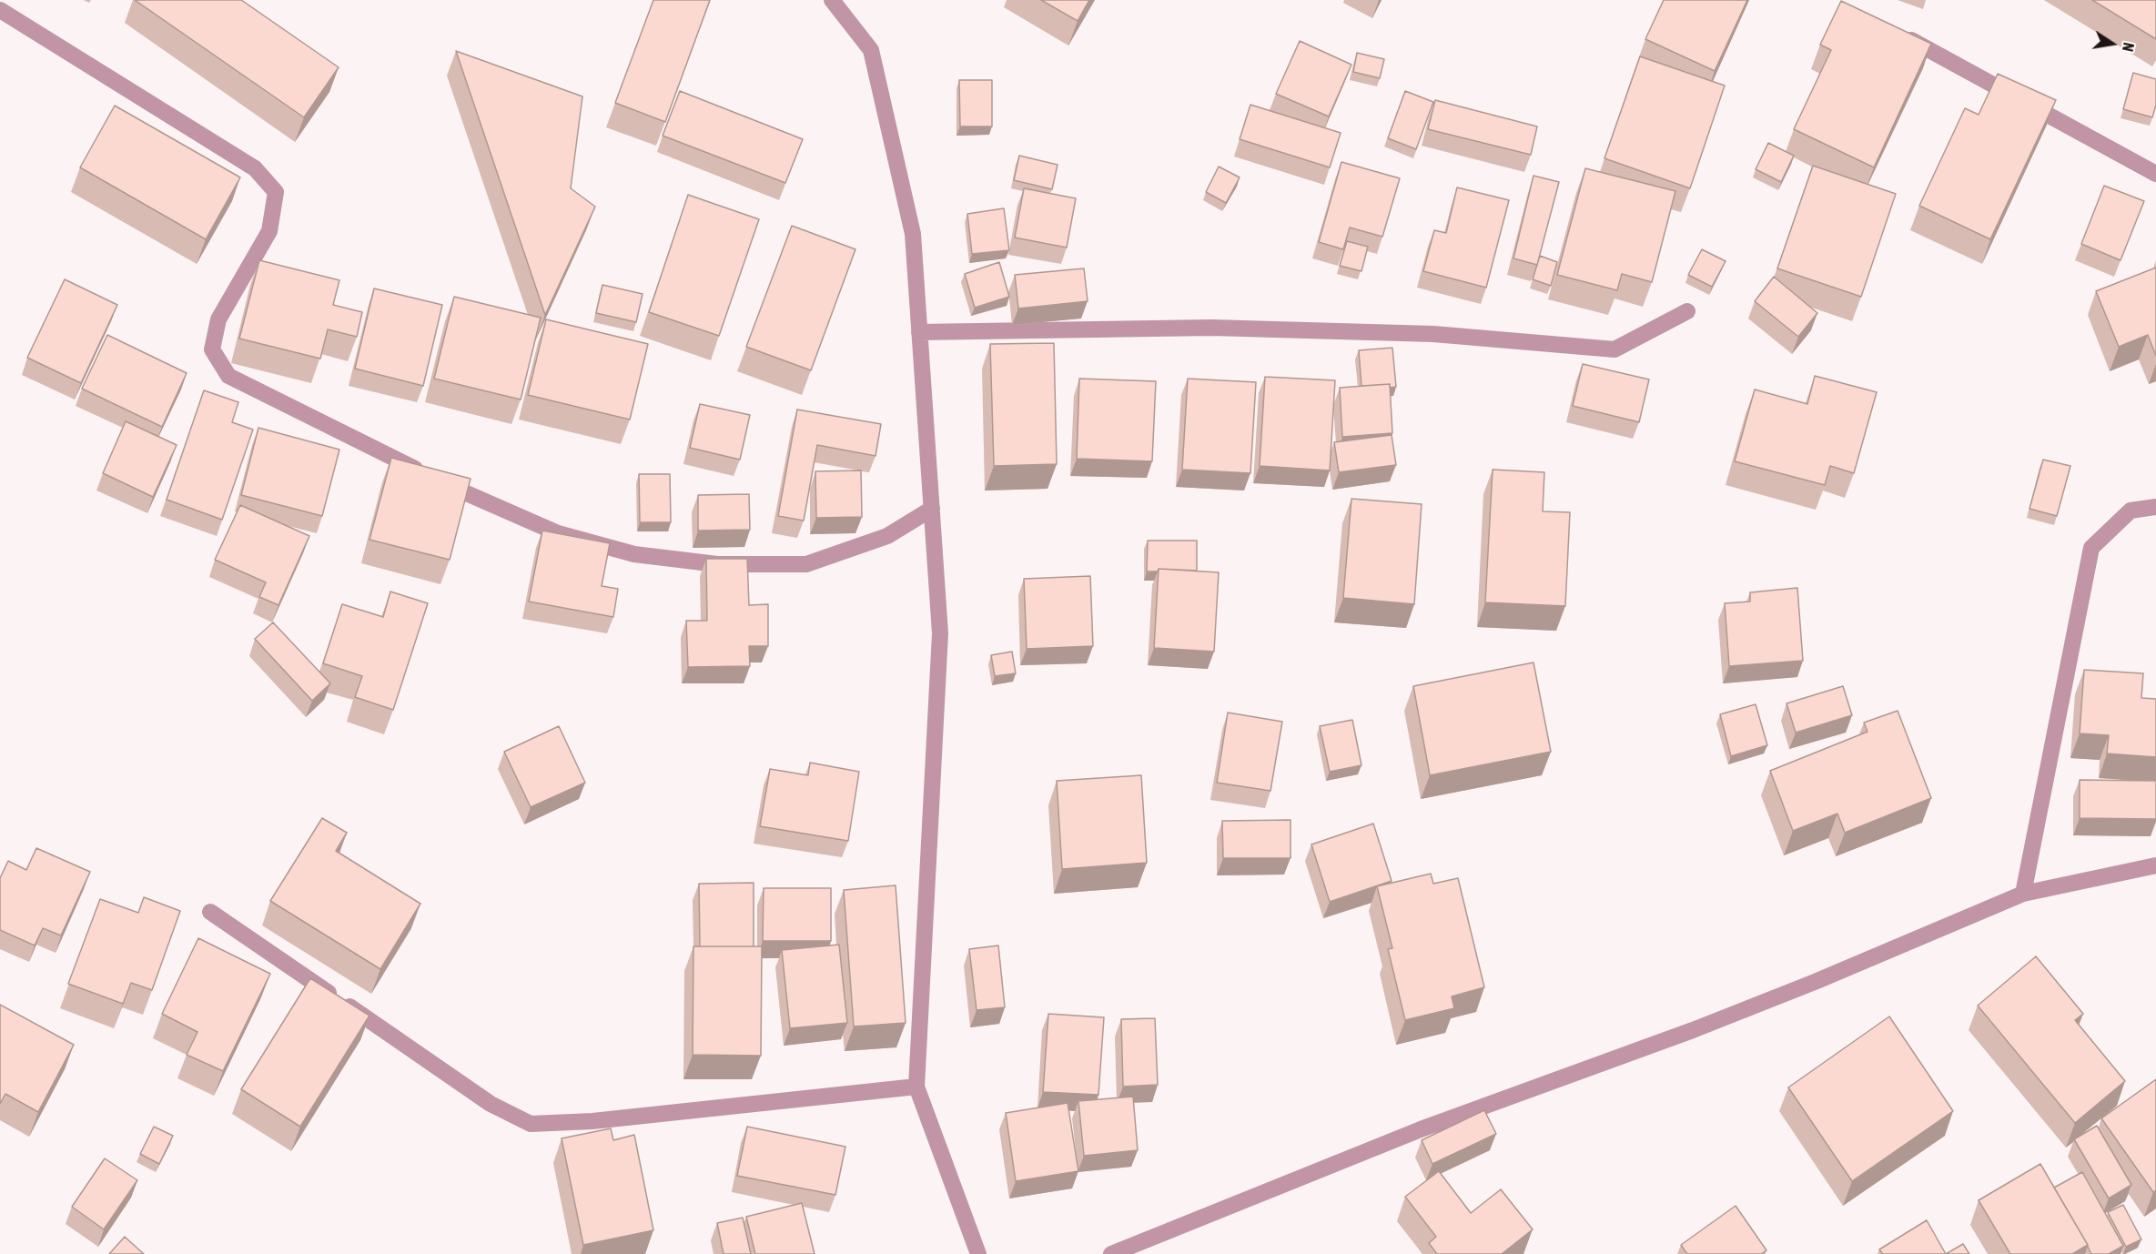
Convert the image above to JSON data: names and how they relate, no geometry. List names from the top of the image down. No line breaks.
{"north":"right"}
